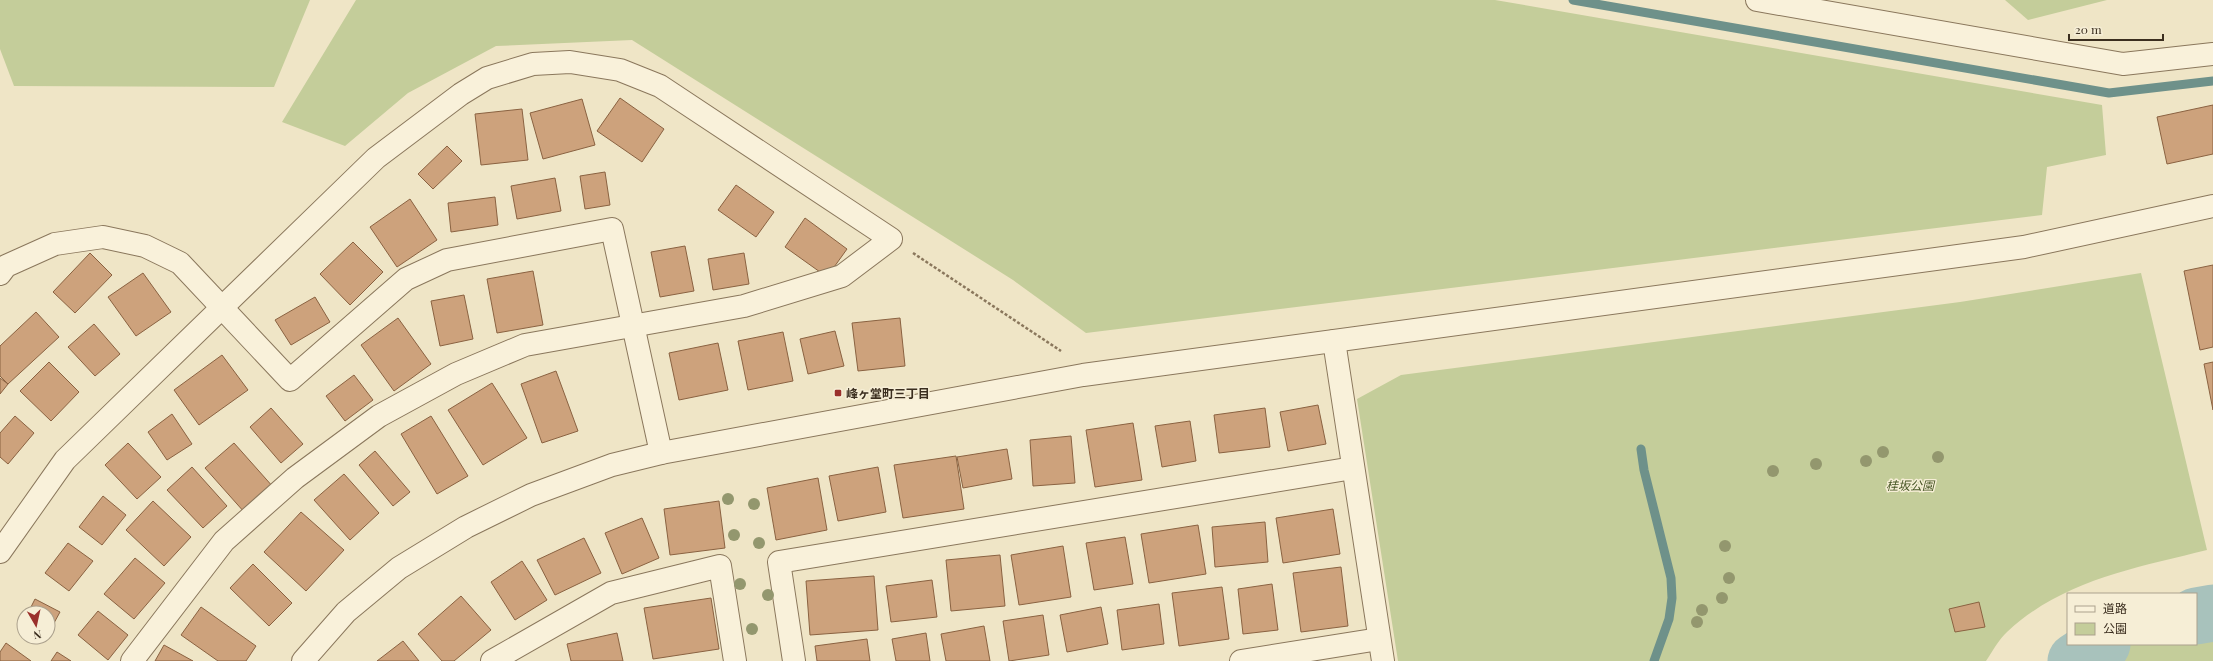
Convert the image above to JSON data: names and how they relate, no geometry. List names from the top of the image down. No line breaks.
{"parks":["桂坂公園"],"places":{"transit":["峰ヶ堂町三丁目"]},"legend":["道路","公園"],"scale_bar":"20 m","north":"bottom"}
